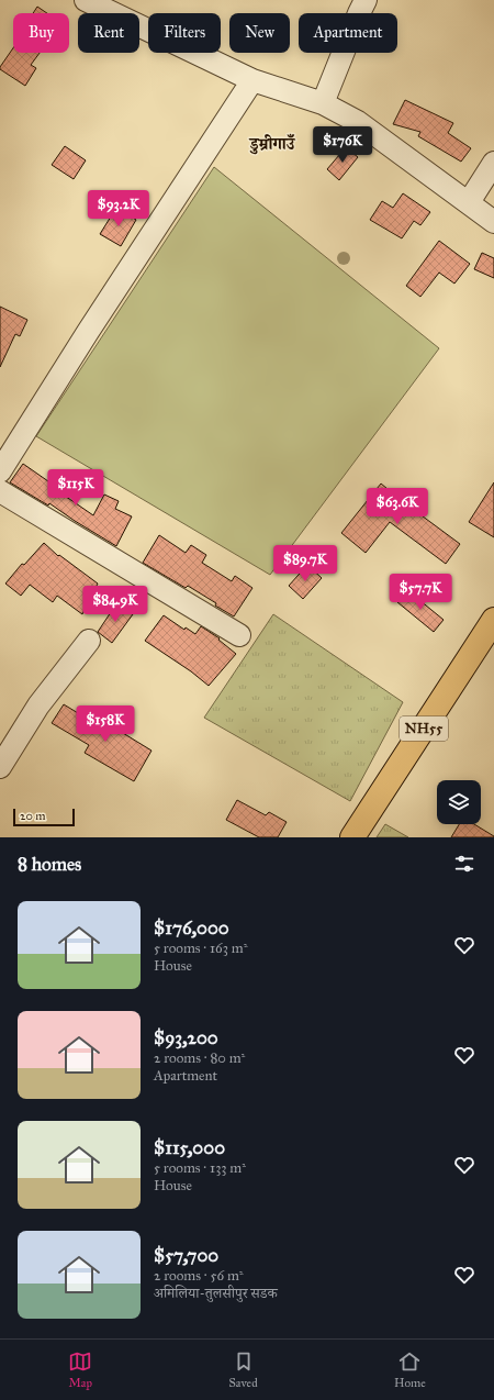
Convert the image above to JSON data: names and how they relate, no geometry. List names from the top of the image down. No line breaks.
{"streets":{"main road":["NH55"]},"districts":["डुम्रीगाउँ"],"scale_bar":"20 m","page":{"chip":["Buy","Rent","Filters","New","Apartment"],"price":["$176K","$93.2K","$115K","$63.6K","$89.7K","$57.7K","$84.9K","$158K"],"scale":"20 m","heading":"8 homes","list":[{"name":"$176,000","note":"5 rooms · 163 m² · House"},{"name":"$93,200","note":"2 rooms · 80 m² · Apartment"},{"name":"$115,000","note":"5 rooms · 133 m² · House"},{"name":"$57,700","note":"2 rooms · 56 m² · अमिलिया-तुलसीपुर सडक"}],"tabs":["Map","Saved","Home"]}}
